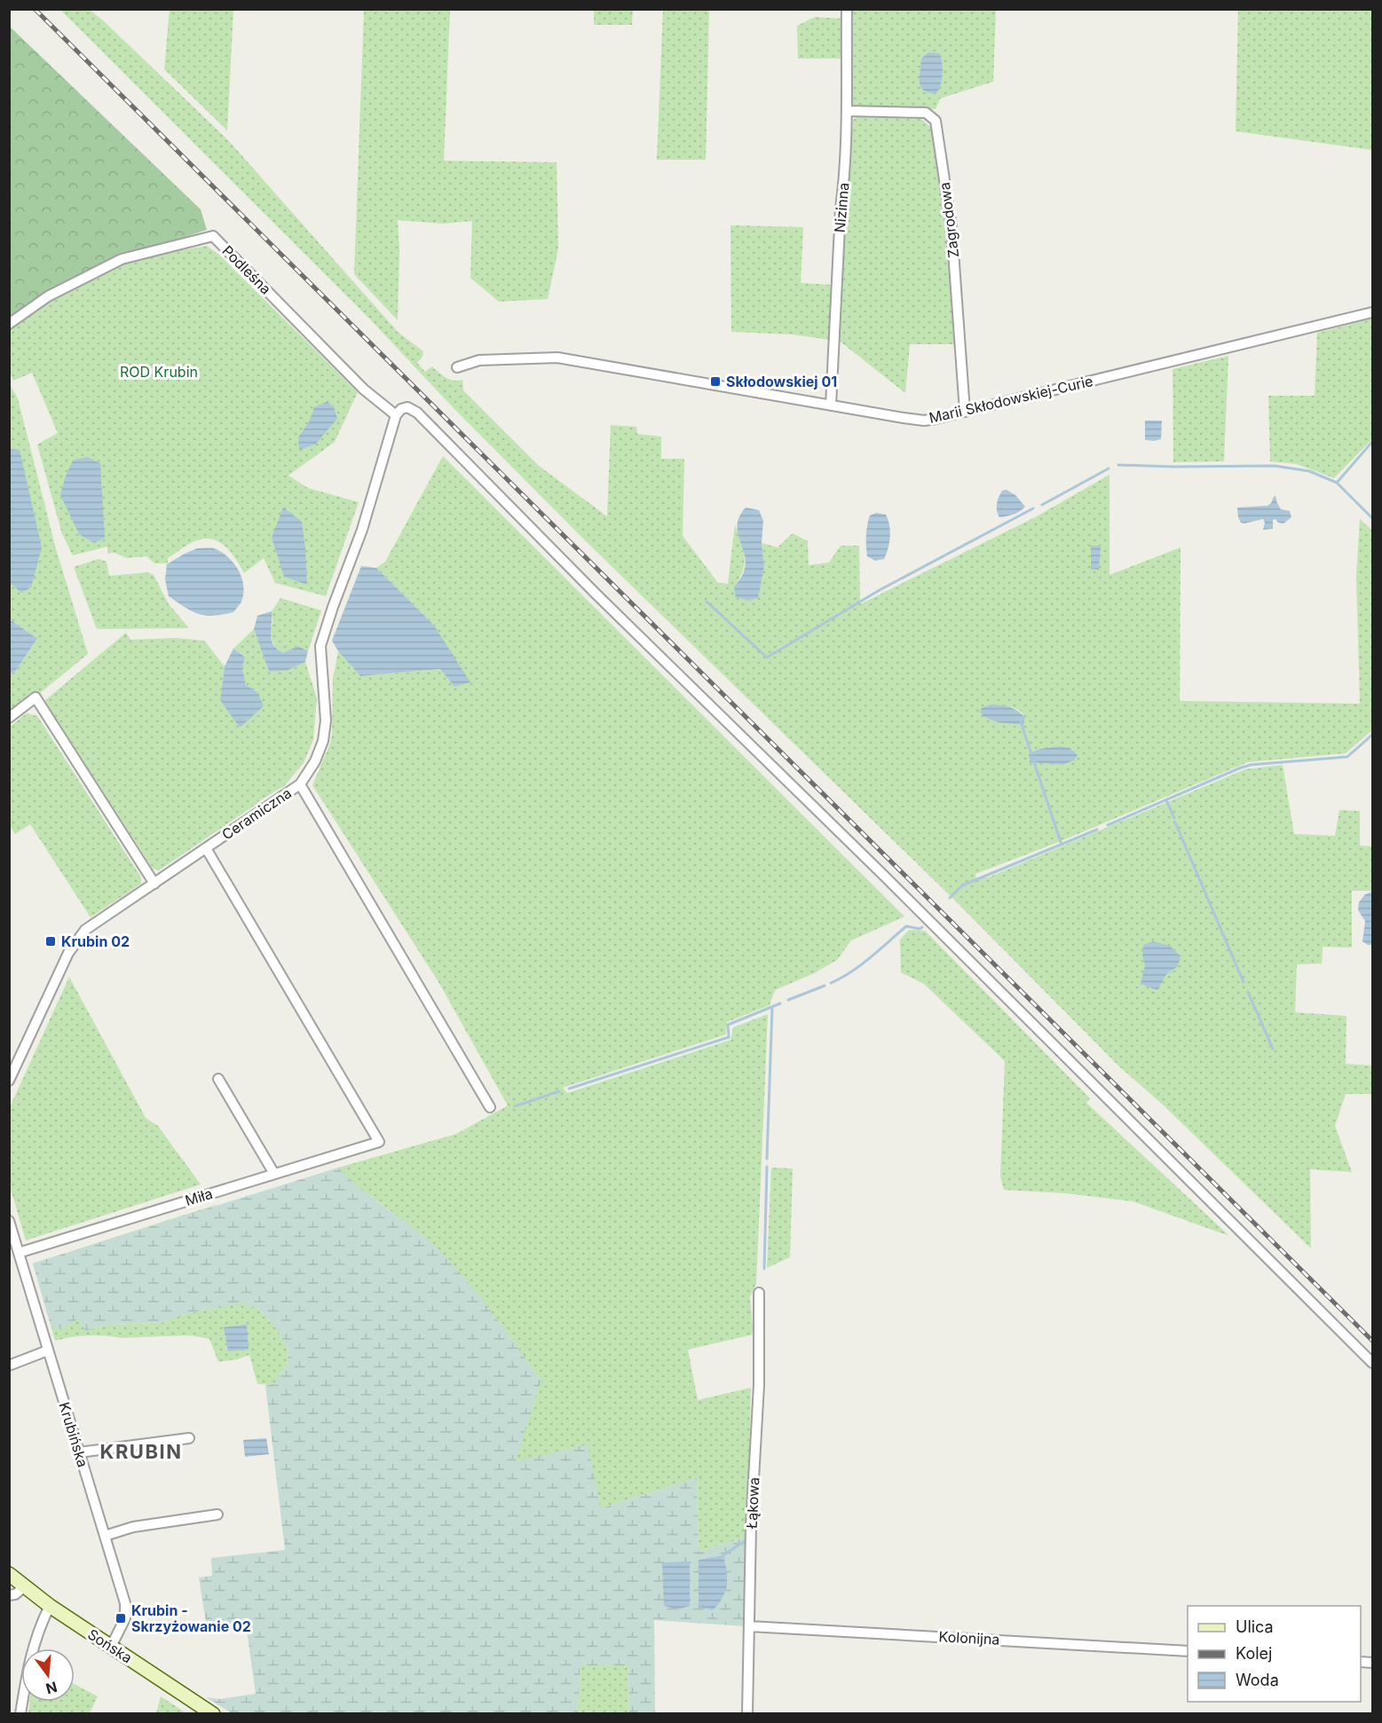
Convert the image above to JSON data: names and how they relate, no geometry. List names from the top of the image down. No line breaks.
{"streets":{"street":["Nizinna","Zagrodowa","Podleśna","Marii Skłodowskiej-Curie","Ceramiczna","Miła","Krubińska","Łąkowa","Kolonijna","Sońska"]},"crossings":[["Nizinna","Zagrodowa"],["Nizinna","Marii Skłodowskiej-Curie"],["Zagrodowa","Marii Skłodowskiej-Curie"],["Podleśna","Ceramiczna"],["Ceramiczna","Miła"],["Miła","Krubińska"],["Krubińska","Sońska"],["Łąkowa","Kolonijna"]],"districts":["KRUBIN"],"parks":["ROD Krubin"],"places":{"transit":["Skłodowskiej 01","Krubin 02","Krubin - Skrzyżowanie 02"]},"legend":["Ulica","Kolej","Woda"],"north":"bottom"}
